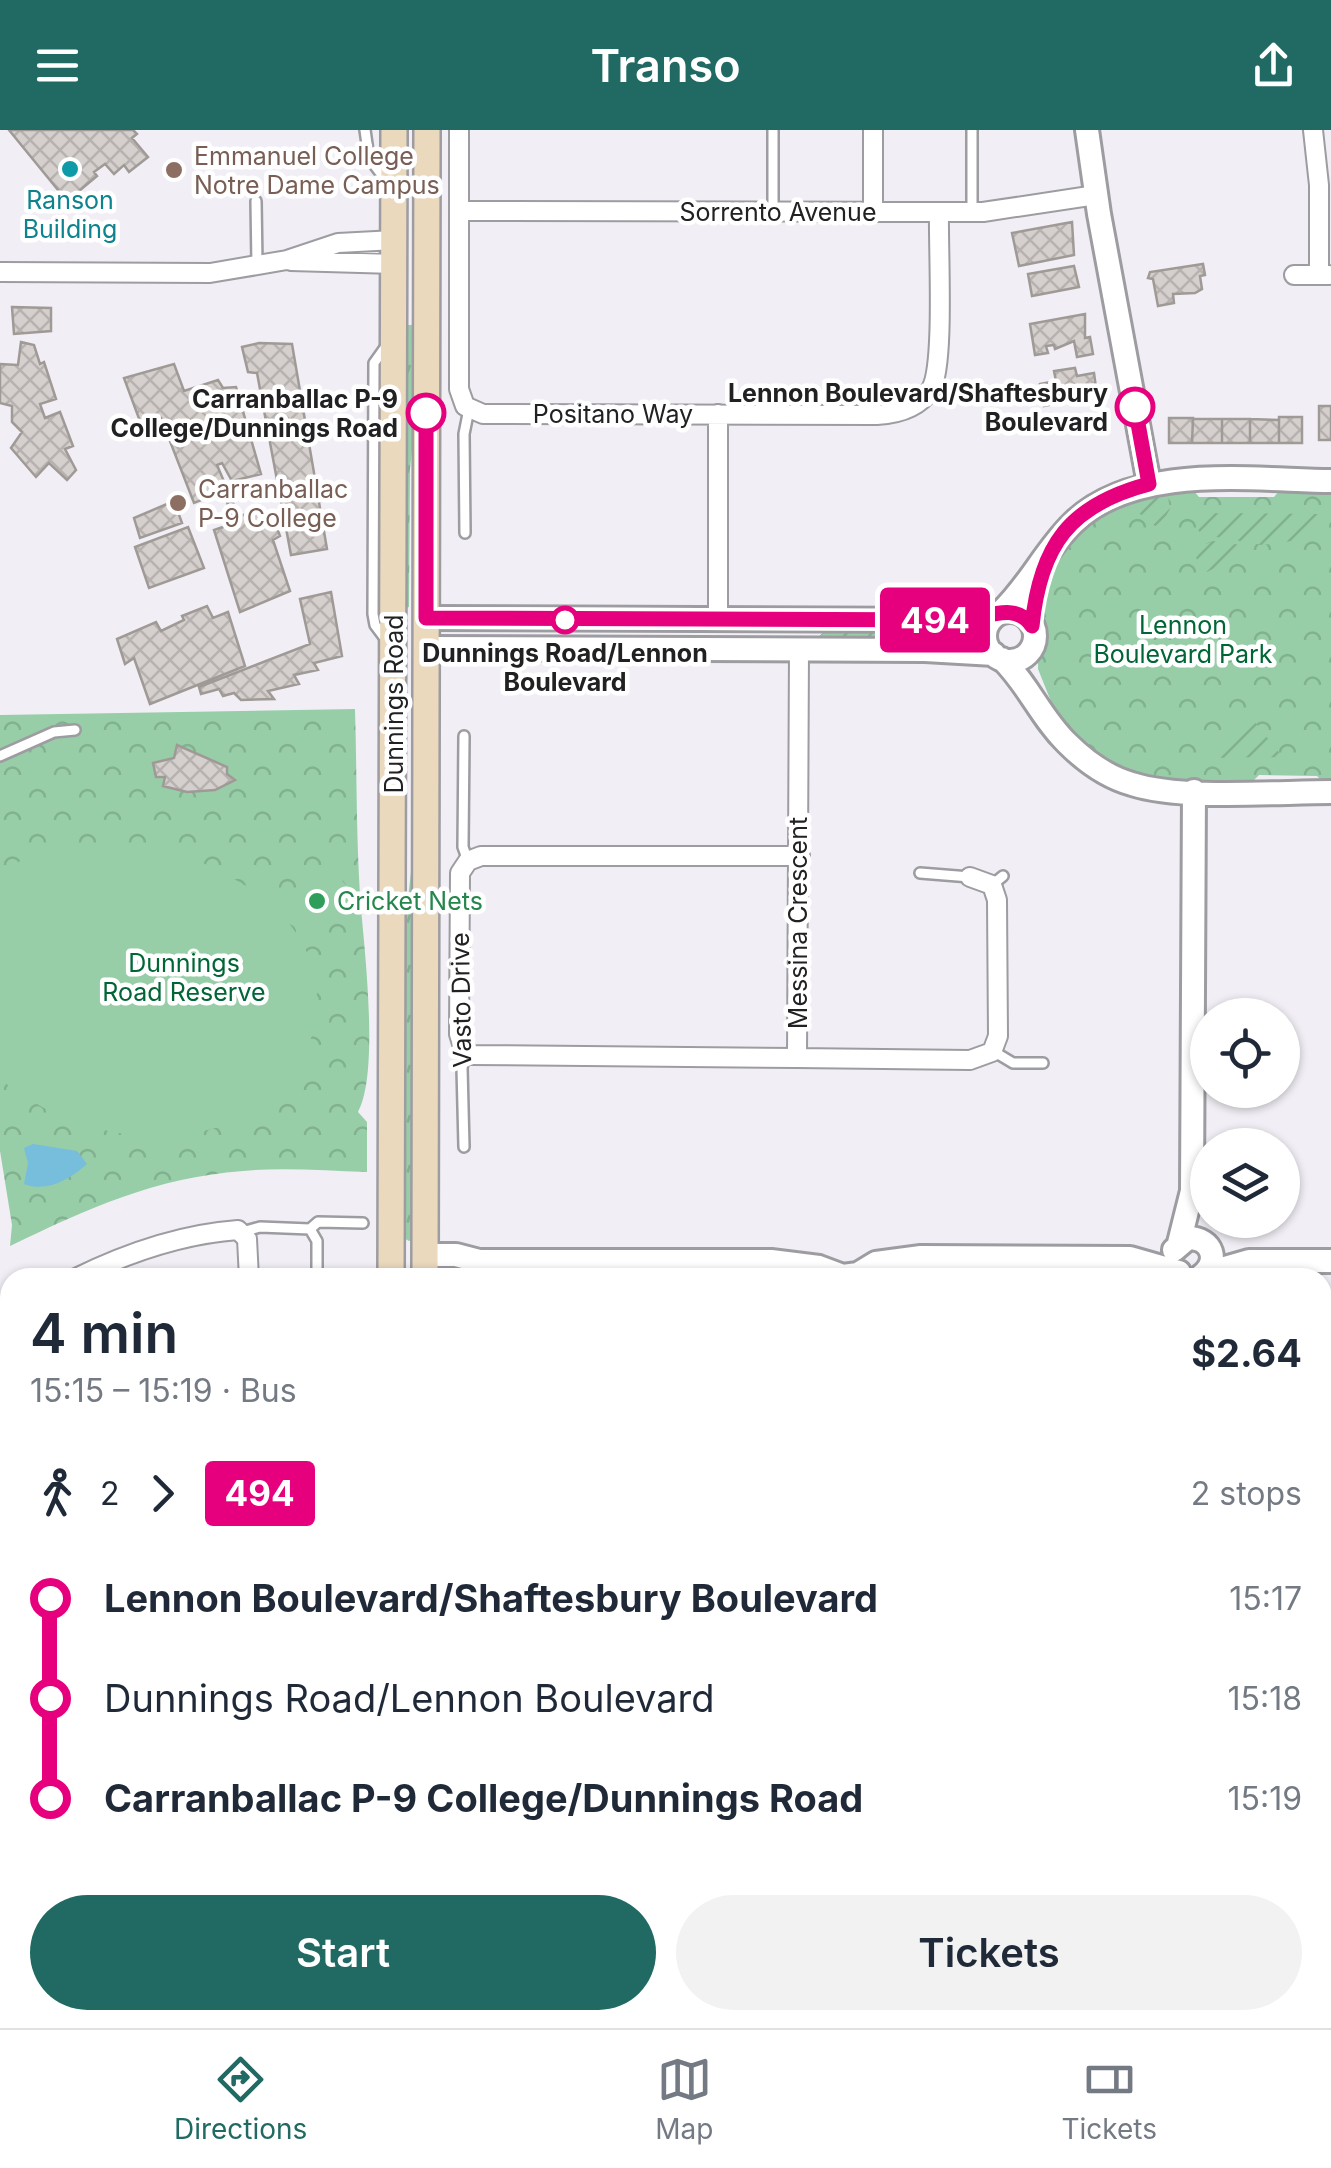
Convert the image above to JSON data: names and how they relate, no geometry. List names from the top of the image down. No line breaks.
{"streets":{"main road":["Dunnings Road"],"street":["Sorrento Avenue","Positano Way","Messina Crescent","Vasto Drive"]},"crossings":[["Sorrento Avenue","Positano Way"]],"parks":["Lennon Boulevard Park","Dunnings Road Reserve"],"places":["Ranson Building","Emmanuel College Notre Dame Campus","Lennon Boulevard/Shaftesbury Boulevard","Carranballac P-9 College/Dunnings Road","Carranballac P-9 College","Dunnings Road/Lennon Boulevard","Cricket Nets"],"lines":["bus line 494"],"page":{"header":"Transo","on_map":"494","heading":["4 min","15:15 – 15:19 · Bus","$2.64"],"legs":["2","494","2 stops"],"list":[{"name":"Lennon Boulevard/Shaftesbury Boulevard","value":"15:17"},{"name":"Dunnings Road/Lennon Boulevard","value":"15:18"},{"name":"Carranballac P-9 College/Dunnings Road","value":"15:19"}],"buttons":["Start","Tickets"],"tabs":["Directions","Map","Tickets"]}}
